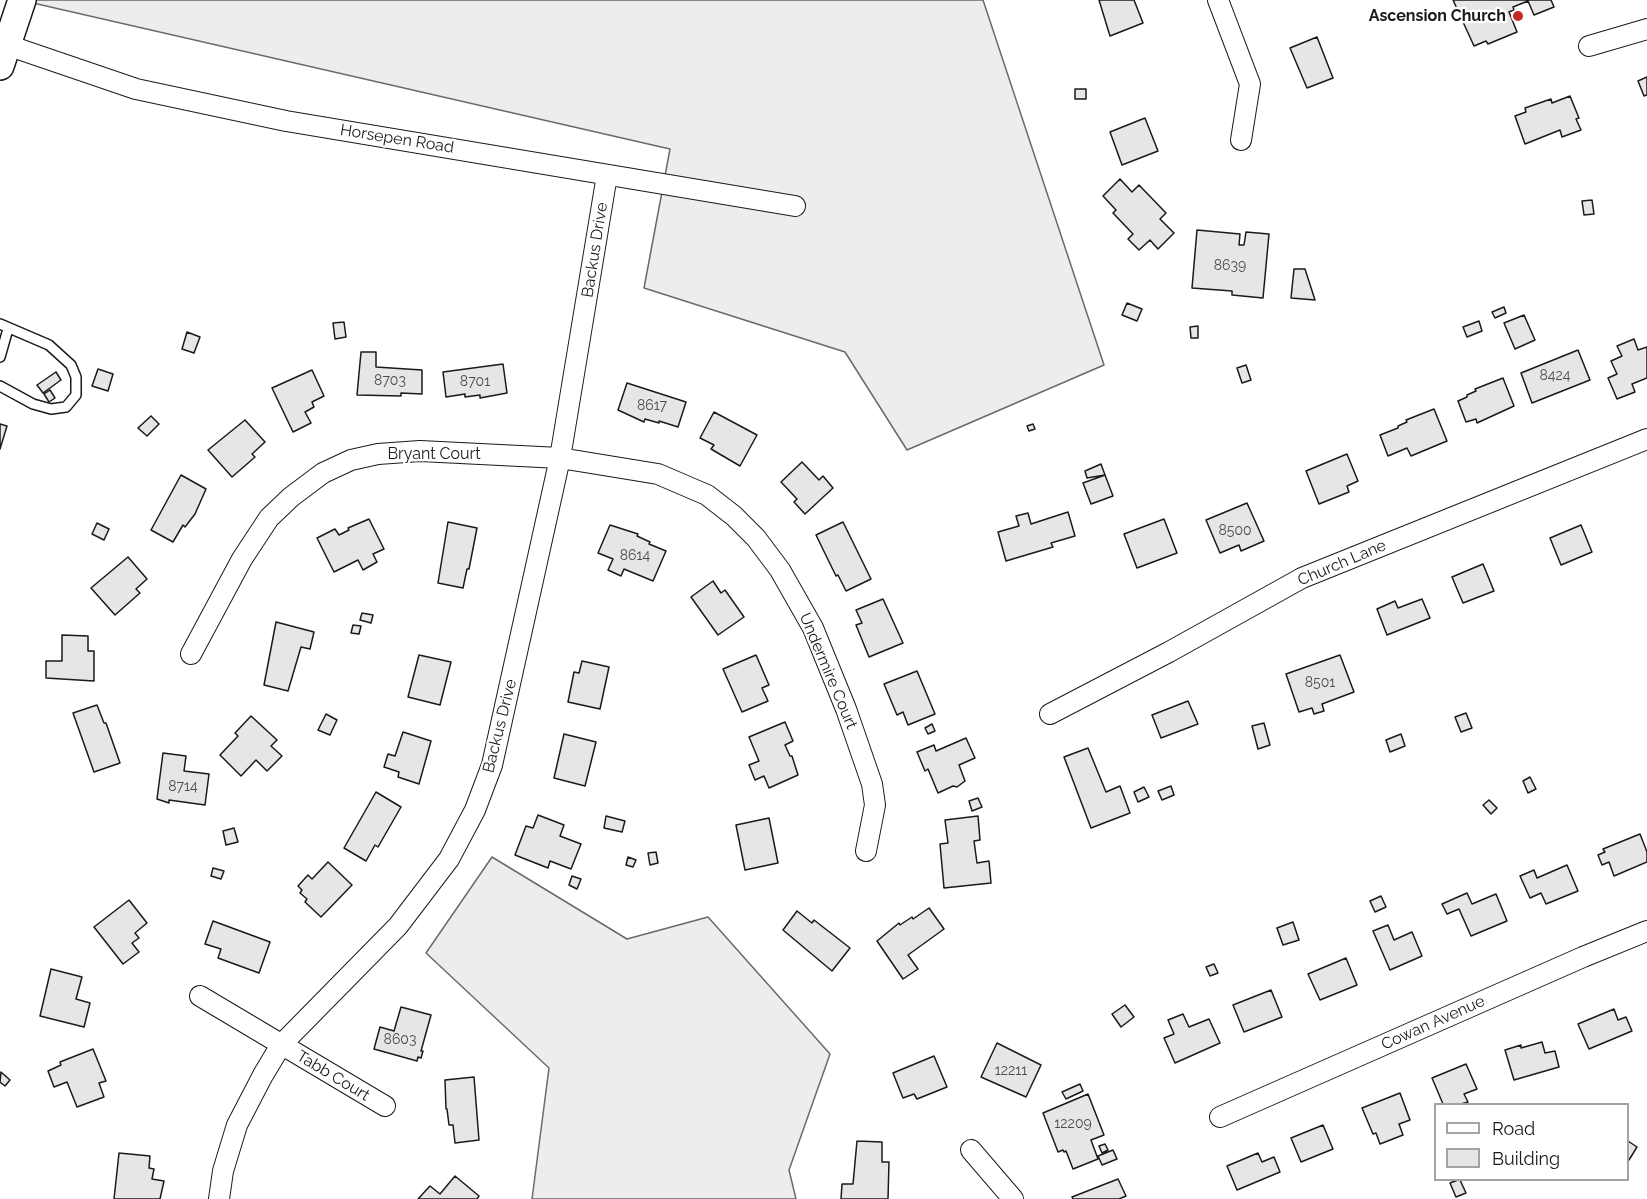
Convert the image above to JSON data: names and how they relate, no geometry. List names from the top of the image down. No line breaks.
{"streets":{"street":["Horsepen Road","Backus Drive","Bryant Court","Church Lane","Undermire Court","Cowan Avenue","Tabb Court"]},"crossings":[["Horsepen Road","Backus Drive"],["Backus Drive","Bryant Court"],["Backus Drive","Undermire Court"],["Backus Drive","Tabb Court"],["Bryant Court","Undermire Court"]],"places":["Ascension Church"],"house_numbers":["8639","8424","8703","8701","8617","8500","8614","8501","8714","8603","12211","12209"],"legend":["Road","Building"]}
